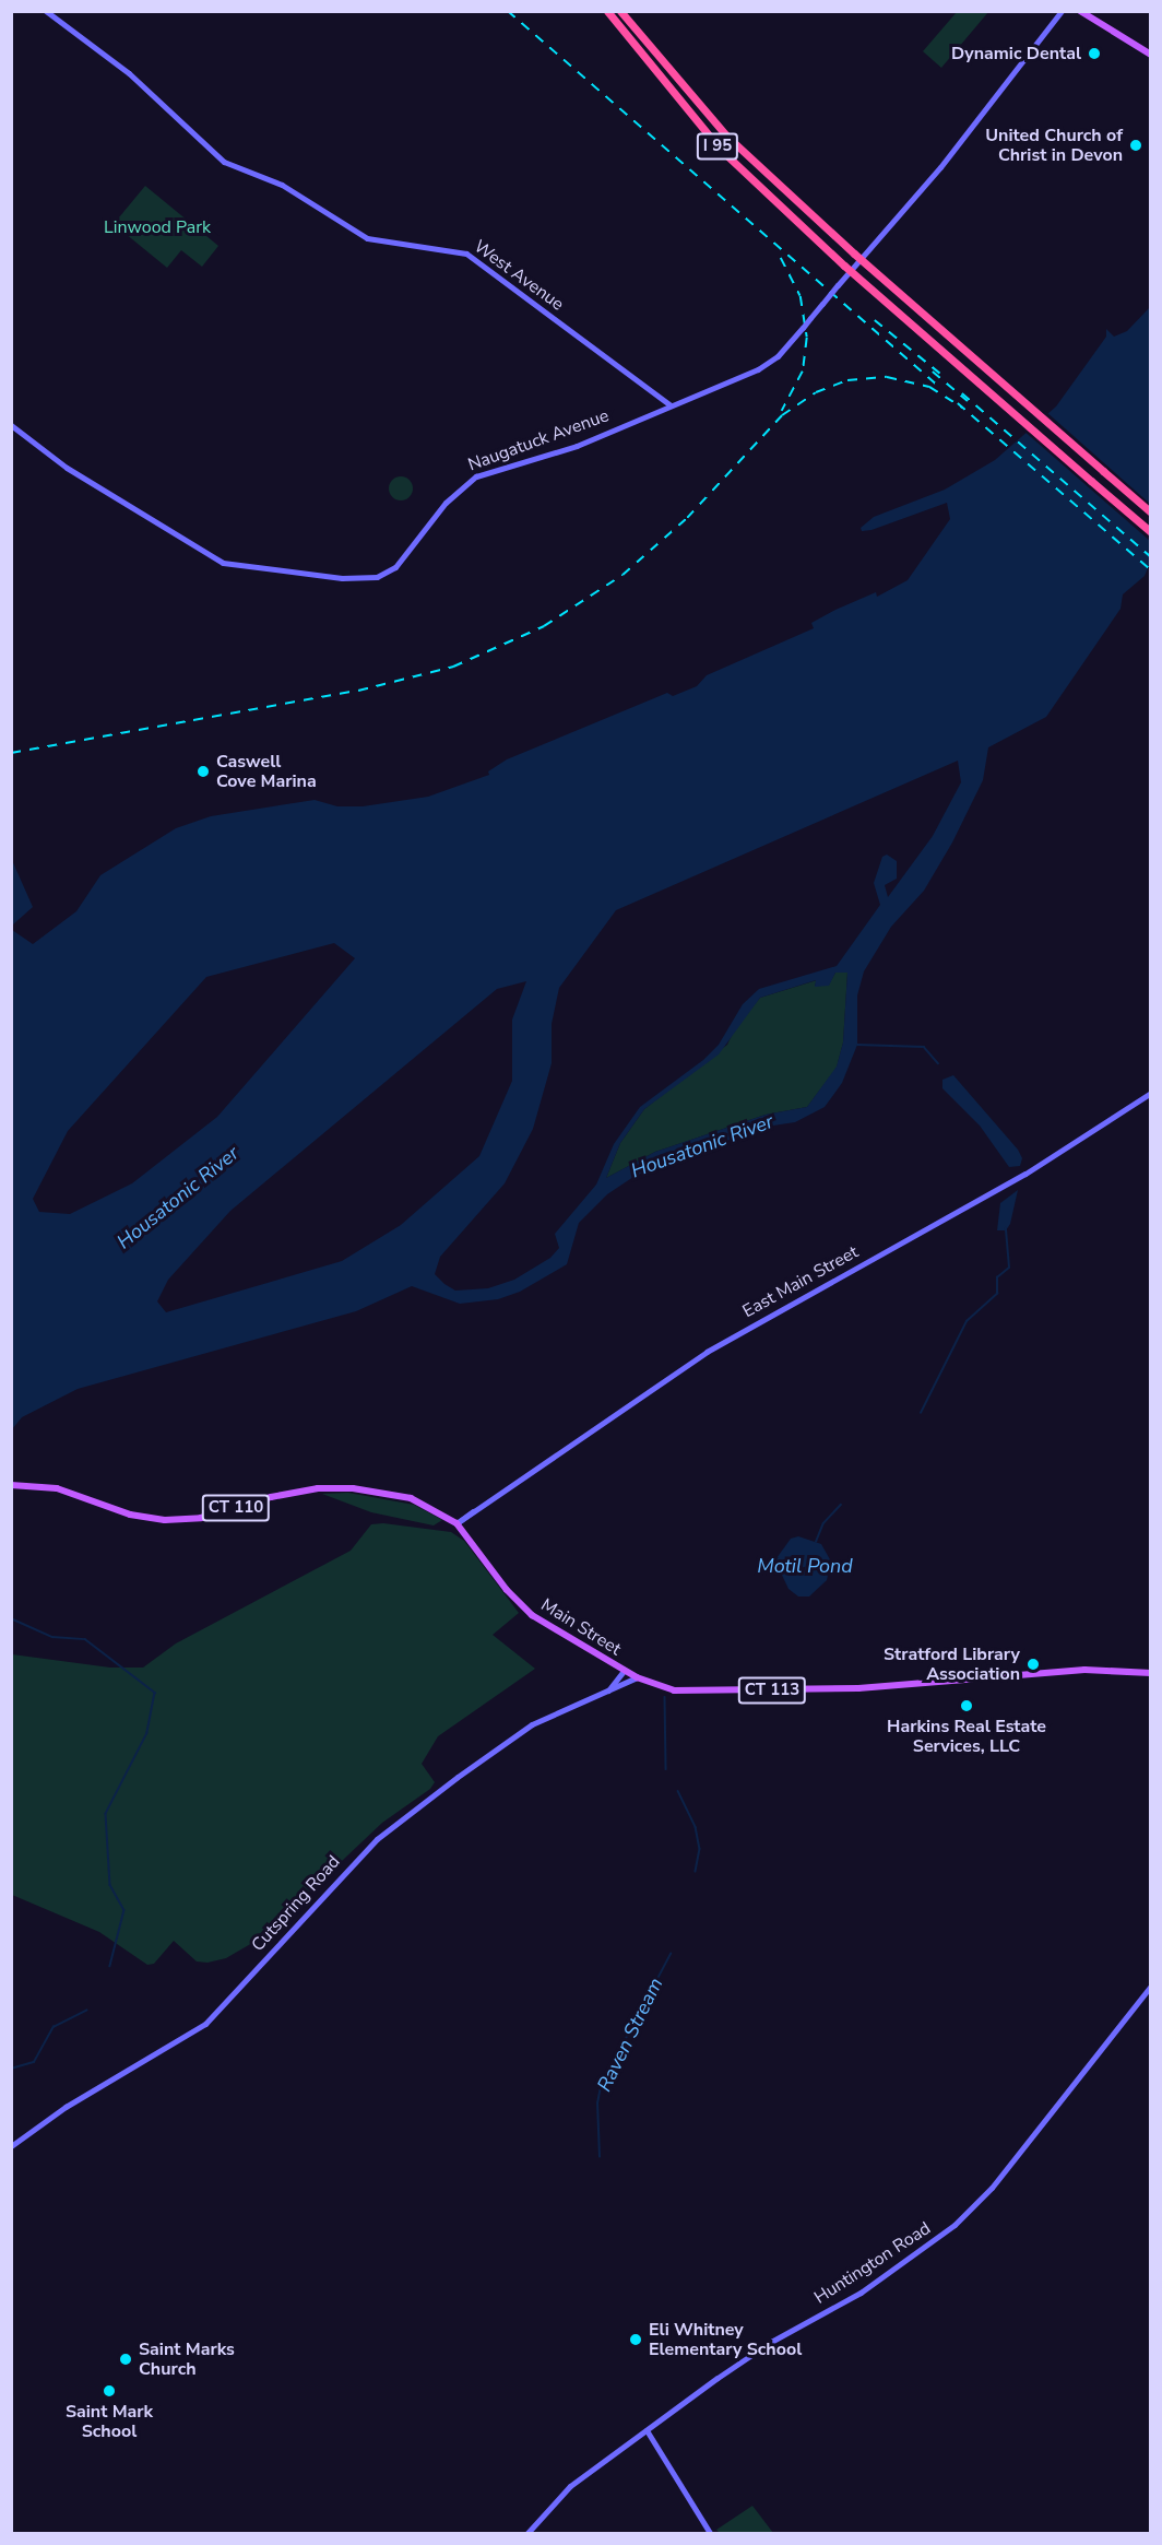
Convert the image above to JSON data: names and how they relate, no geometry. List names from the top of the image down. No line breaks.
{"streets":{"highway":["I 95"],"main road":["West Avenue","Naugatuck Avenue","East Main Street","CT 110","Main Street","CT 113","Cutspring Road","Huntington Road"]},"crossings":[["West Avenue","Naugatuck Avenue"],["East Main Street","Main Street"],["Main Street","Cutspring Road"]],"water":["Housatonic River","Motil Pond","Raven Stream"],"parks":["Linwood Park"],"places":["Dynamic Dental","United Church of Christ in Devon","Caswell Cove Marina","Stratford Library Association","Harkins Real Estate Services, LLC","Eli Whitney Elementary School","Saint Marks Church","Saint Mark School"]}
